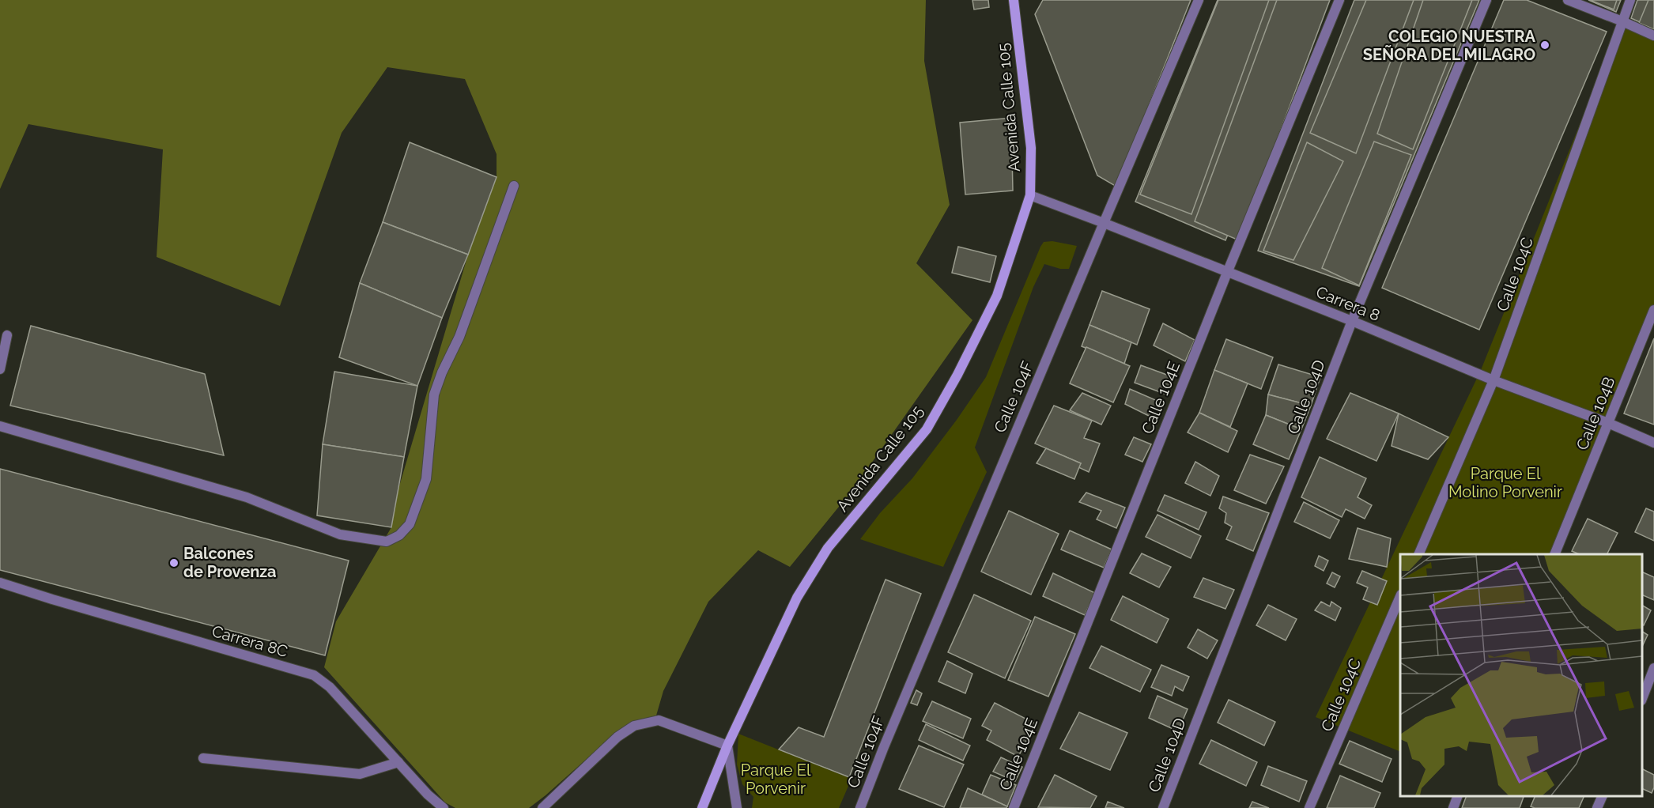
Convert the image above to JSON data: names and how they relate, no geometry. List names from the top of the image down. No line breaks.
{"streets":{"main road":["Avenida Calle 105"],"street":["Calle 104C","Carrera 8","Calle 104F","Calle 104D","Calle 104E","Calle 104B","Carrera 8C"]},"crossings":[["Avenida Calle 105","Carrera 8"],["Calle 104C","Carrera 8"],["Carrera 8","Calle 104F"],["Carrera 8","Calle 104D"],["Carrera 8","Calle 104E"],["Carrera 8","Calle 104B"]],"parks":["Parque El Molino Porvenir","Parque El Porvenir"],"places":["COLEGIO NUESTRA SEÑORA DEL MILAGRO","Balcones de Provenza"]}
